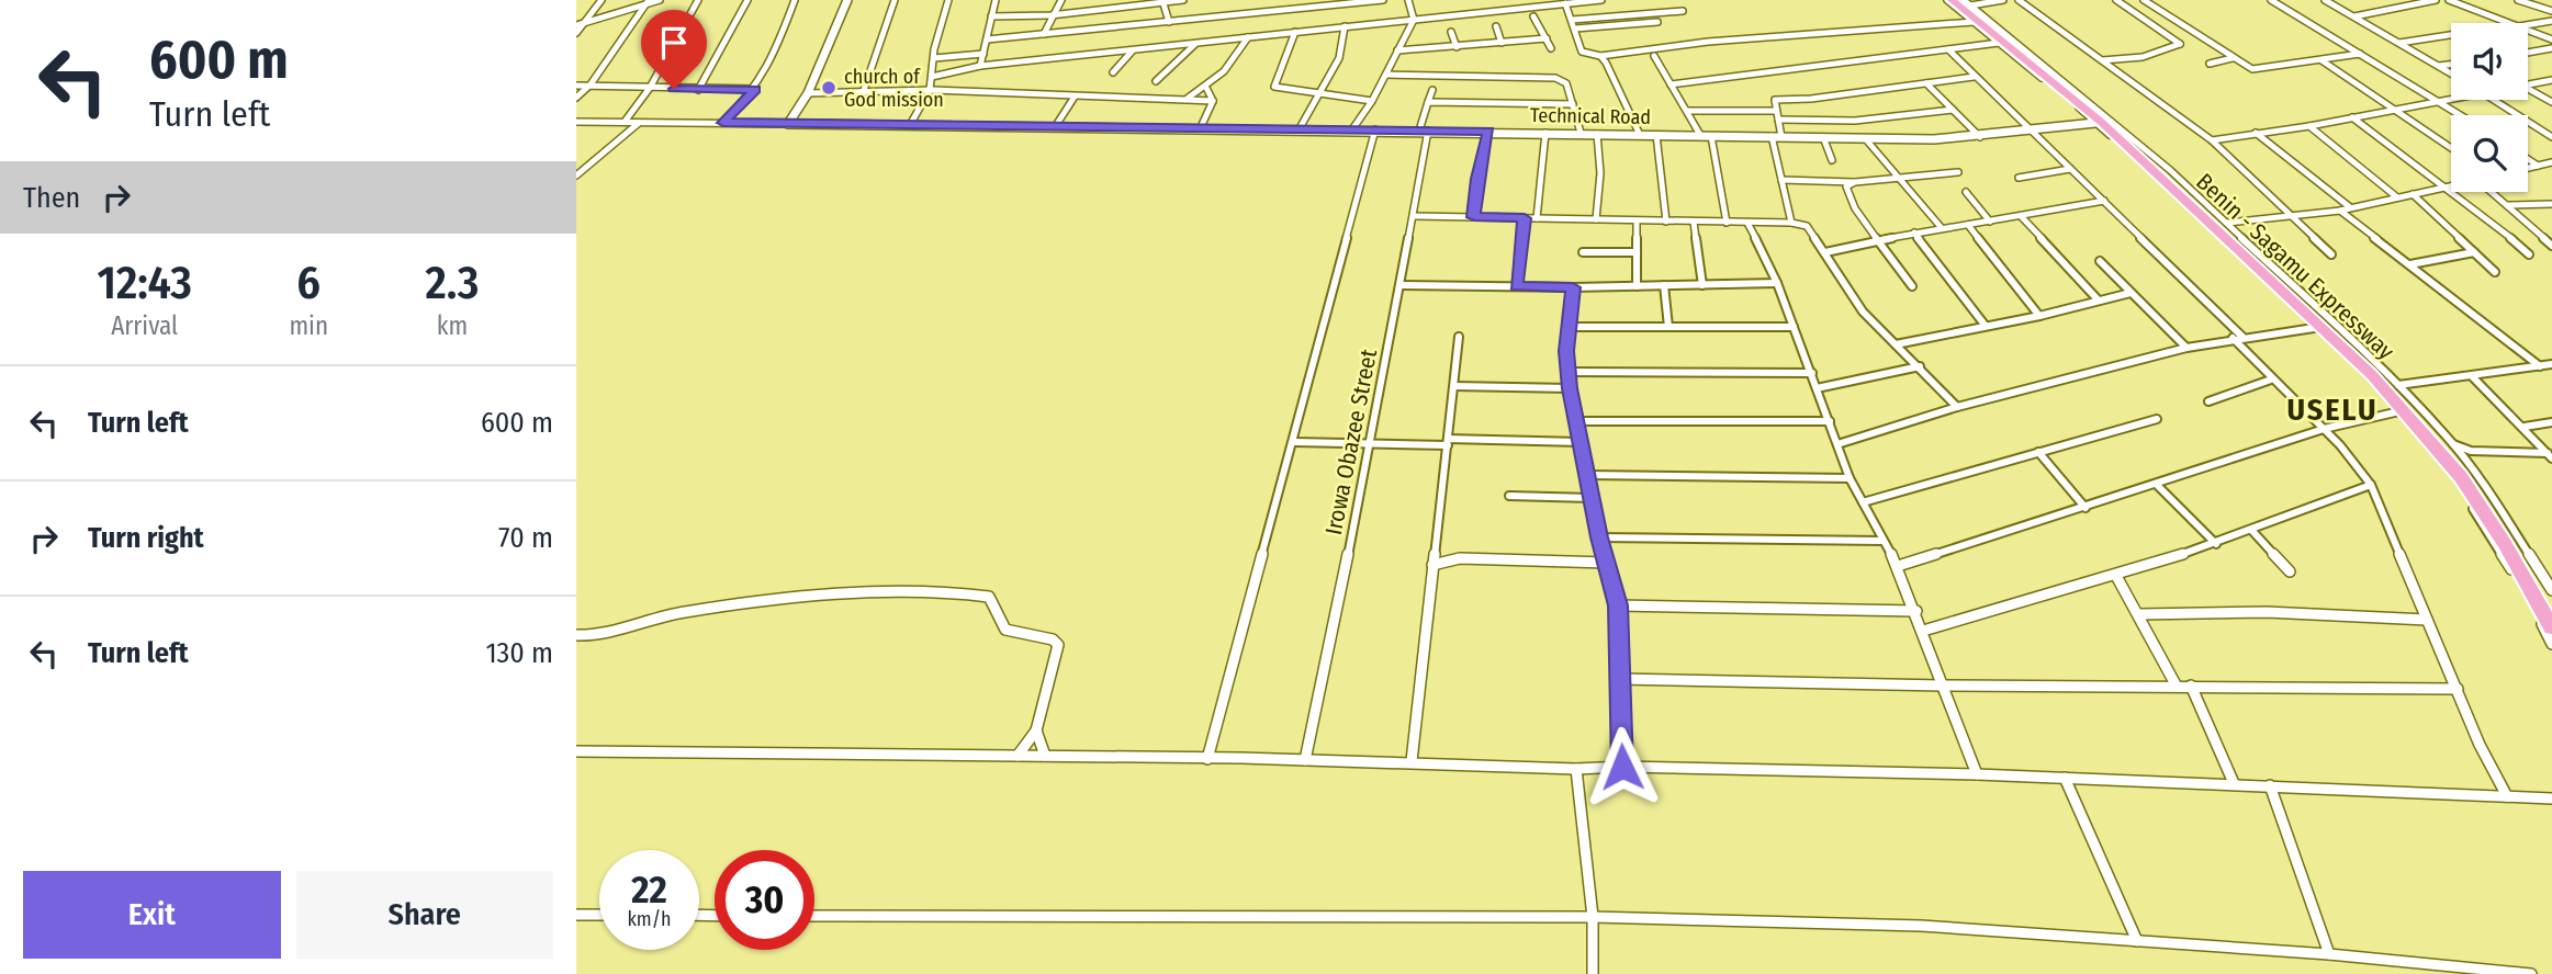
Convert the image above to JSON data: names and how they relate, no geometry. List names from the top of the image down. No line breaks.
{"streets":{"highway":["Benin - Sagamu Expressway"],"street":["Technical Road","Irowa Obazee Street"]},"crossings":[["Technical Road","Irowa Obazee Street"]],"districts":["USELU"],"places":["church of God mission"],"page":{"turn":["600 m","Turn left"],"then":"Then","eta":["12:43","Arrival","6","min","2.3","km"],"list":[{"name":"Turn left","value":"600 m"},{"name":"Turn right","value":"70 m"},{"name":"Turn left","value":"130 m"}],"speed":"22 km/h","limit":"30","buttons":["Exit","Share"]}}
